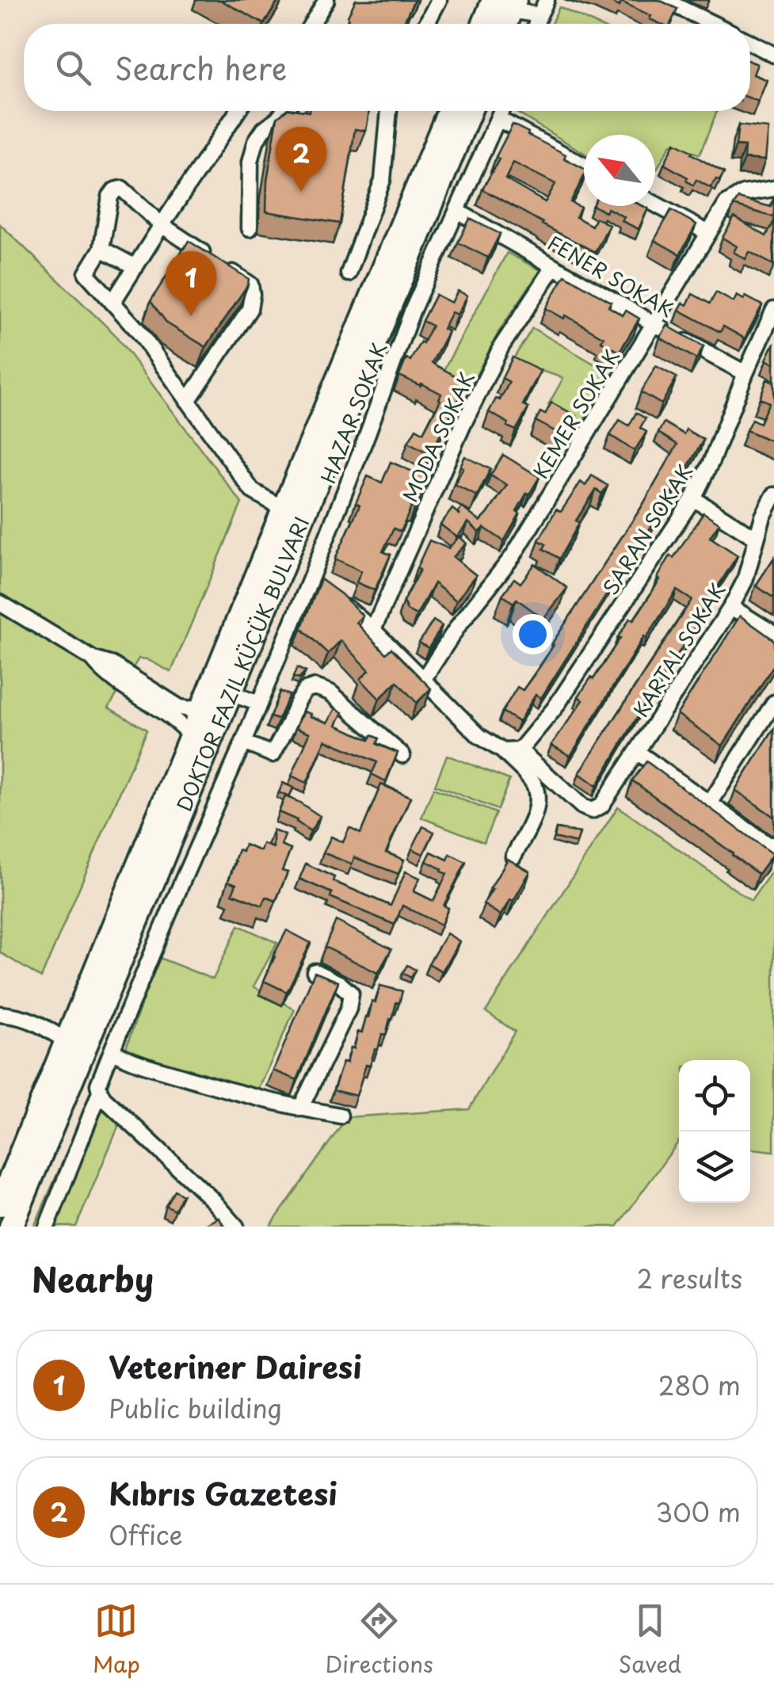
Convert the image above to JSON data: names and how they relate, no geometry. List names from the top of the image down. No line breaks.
{"streets":{"street":["FENER SOKAK","HAZAR SOKAK","KEMER SOKAK","MODA SOKAK","SARAN SOKAK","KARTAL SOKAK"]},"crossings":[["FENER SOKAK","HAZAR SOKAK"],["FENER SOKAK","KEMER SOKAK"],["FENER SOKAK","MODA SOKAK"],["FENER SOKAK","SARAN SOKAK"],["SARAN SOKAK","KARTAL SOKAK"]],"north":"top left","page":{"search":"Search here","pins":["2","1"],"heading":["Nearby","2 results"],"list":[{"mark":"1","name":"Veteriner Dairesi","note":"Public building","value":"280 m"},{"mark":"2","name":"Kıbrıs Gazetesi","note":"Office","value":"300 m"}],"nav":["Map","Directions","Saved"]}}
